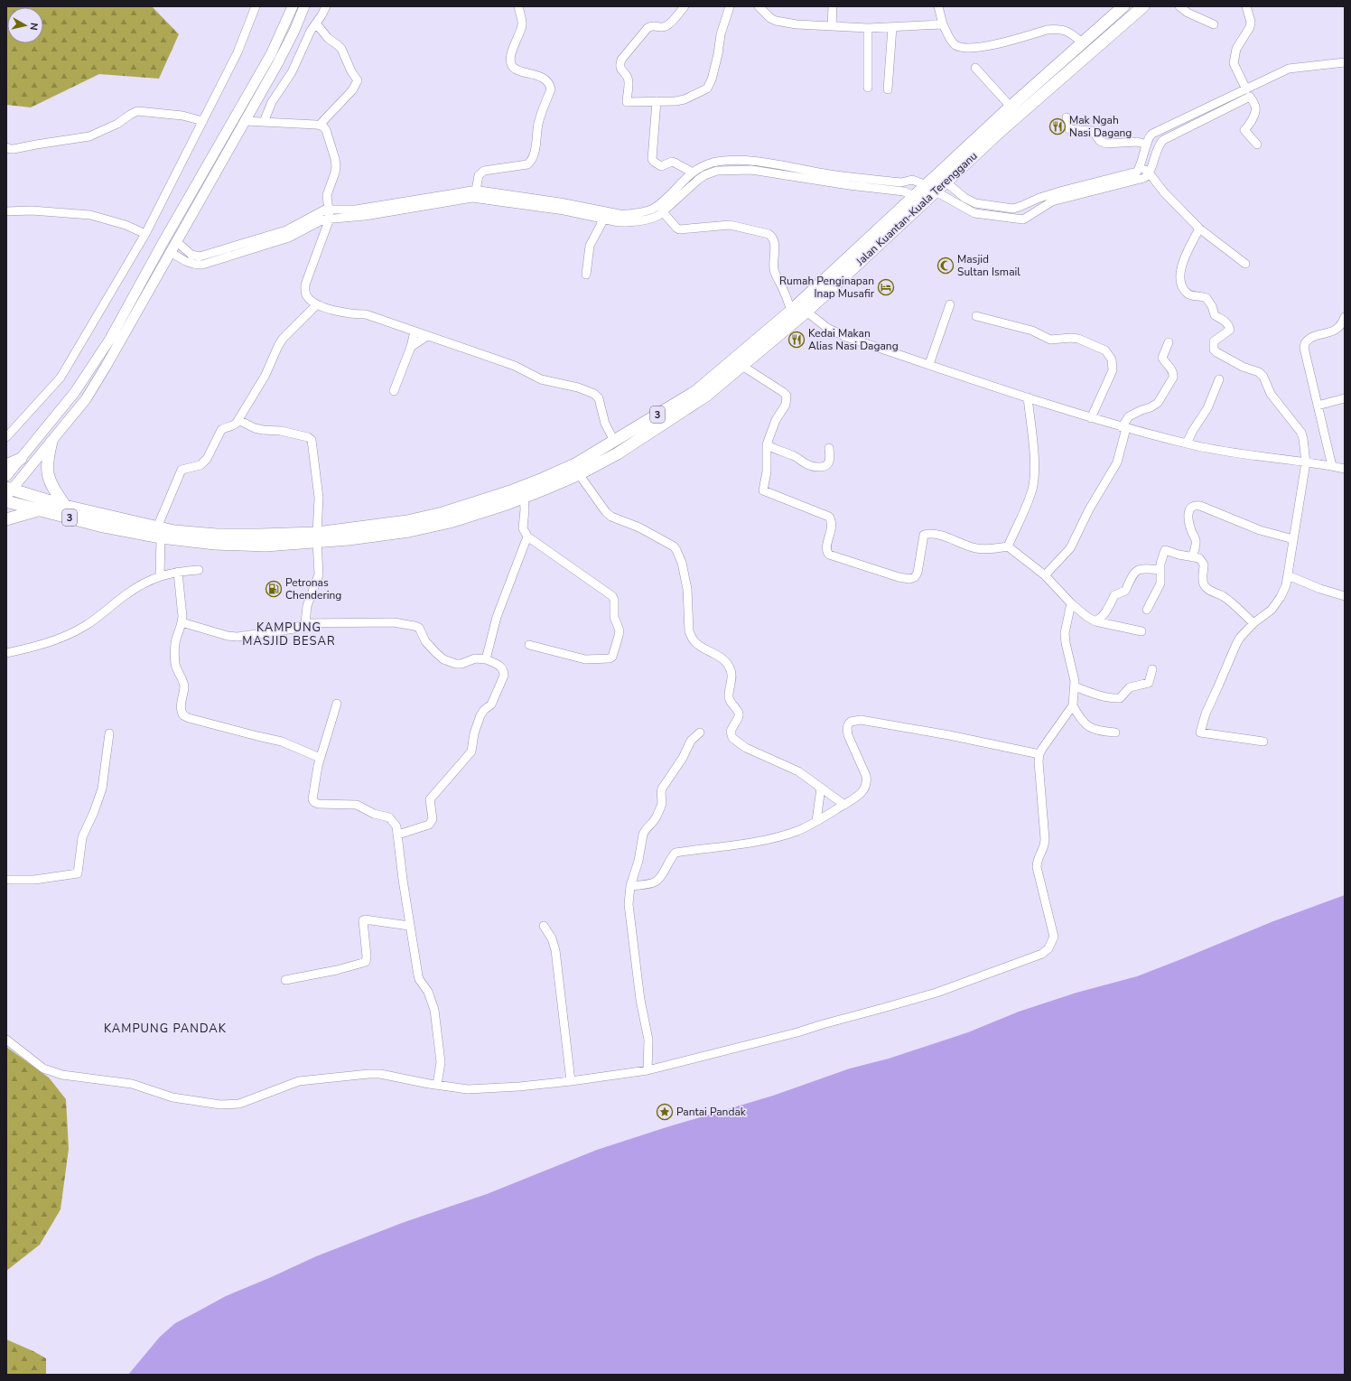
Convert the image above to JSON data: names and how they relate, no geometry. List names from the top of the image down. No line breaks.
{"streets":{"highway":["Jalan Kuantan-Kuala Terengganu","3"]},"districts":["KAMPUNG MASJID BESAR","KAMPUNG PANDAK"],"places":{"restaurant":["Mak Ngah Nasi Dagang","Kedai Makan Alias Nasi Dagang"],"mosque":["Masjid Sultan Ismail"],"hotel":["Rumah Penginapan Inap Musafir"],"fuel station":["Petronas Chendering"],"place":["Pantai Pandak"]},"north":"right"}
